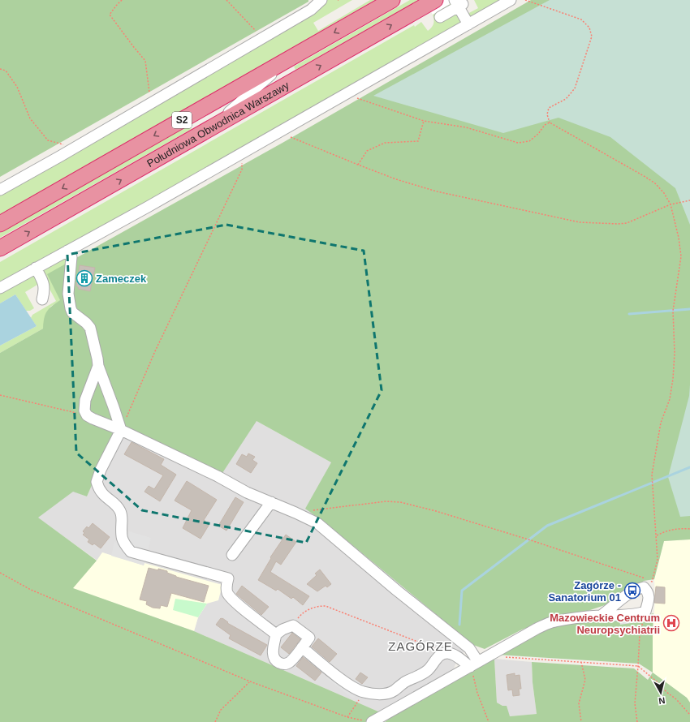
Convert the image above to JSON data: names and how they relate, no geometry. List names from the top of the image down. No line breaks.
{"streets":{"highway":["S2","Południowa Obwodnica Warszawy"]},"districts":["ZAGÓRZE"],"places":{"building":["Zameczek"],"bus stop":["Zagórze - Sanatorium 01"],"hospital":["Mazowieckie Centrum Neuropsychiatrii"]},"north":"bottom"}
